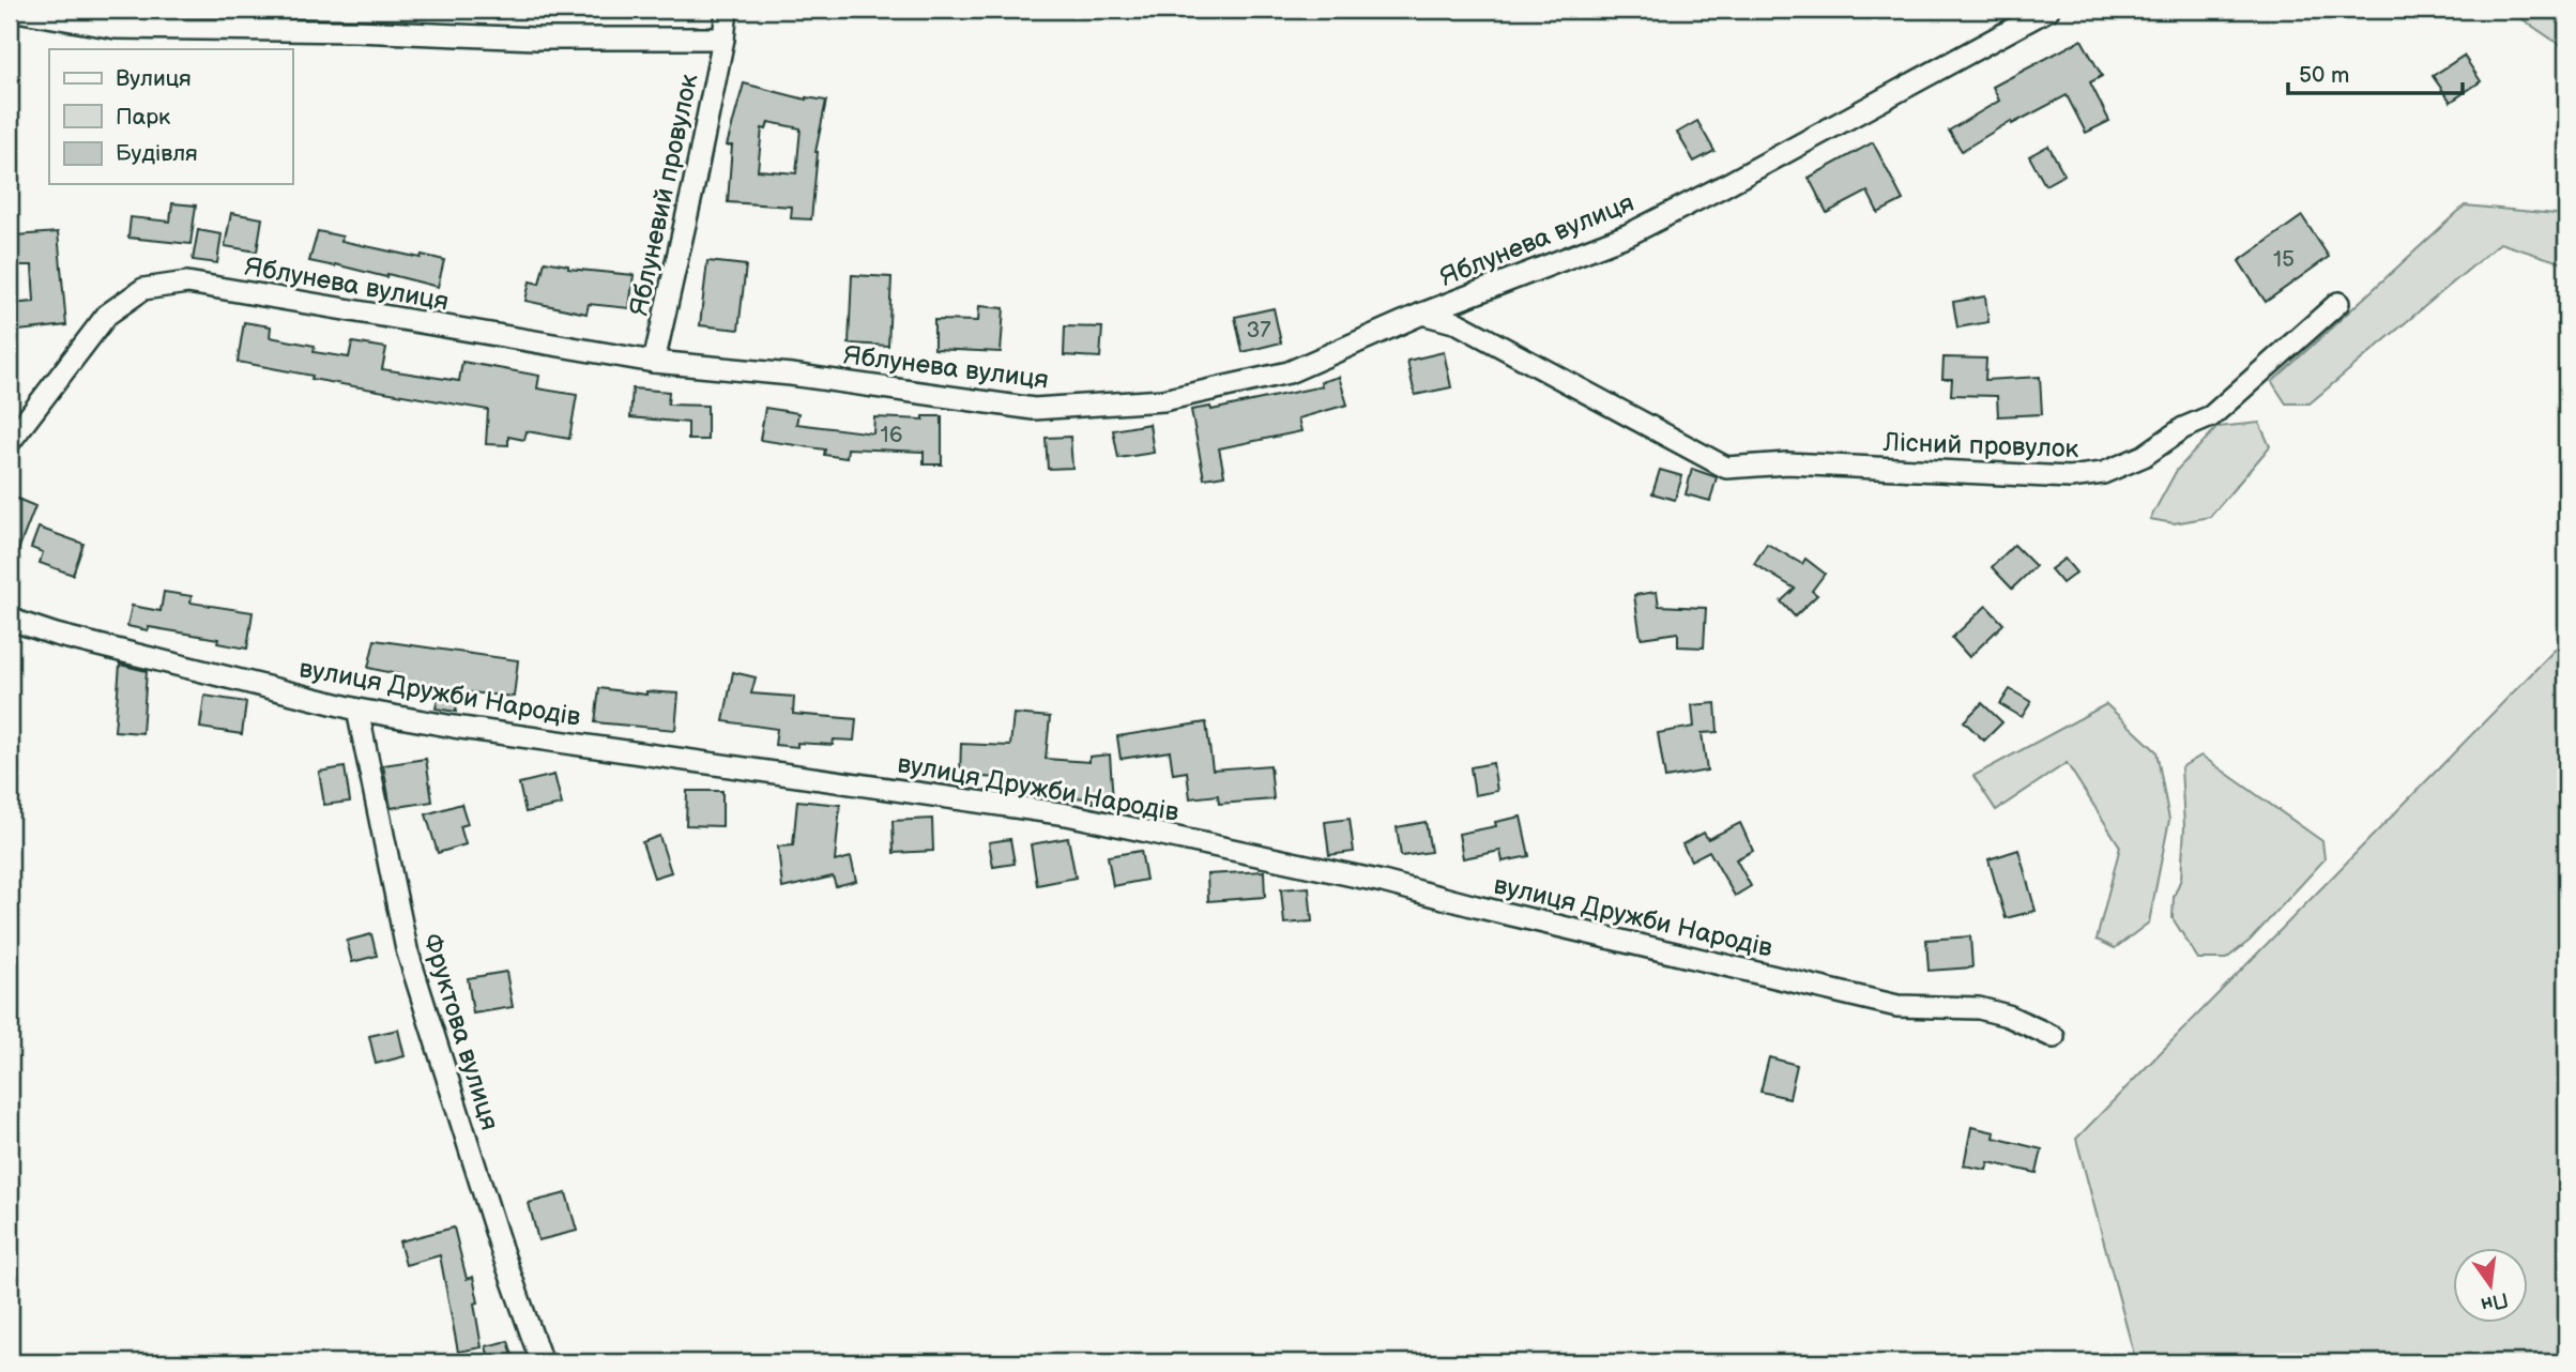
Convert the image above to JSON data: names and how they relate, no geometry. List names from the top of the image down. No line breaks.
{"streets":{"street":["Яблуневий провулок","Яблунева вулиця","Лісний провулок","вулиця Дружби Народів","Фруктова вулиця"]},"crossings":[["Яблуневий провулок","Яблунева вулиця"],["Яблунева вулиця","Лісний провулок"],["вулиця Дружби Народів","Фруктова вулиця"]],"house_numbers":["15","37","16"],"legend":["Вулиця","Парк","Будівля"],"scale_bar":"50 m","north":"bottom"}
